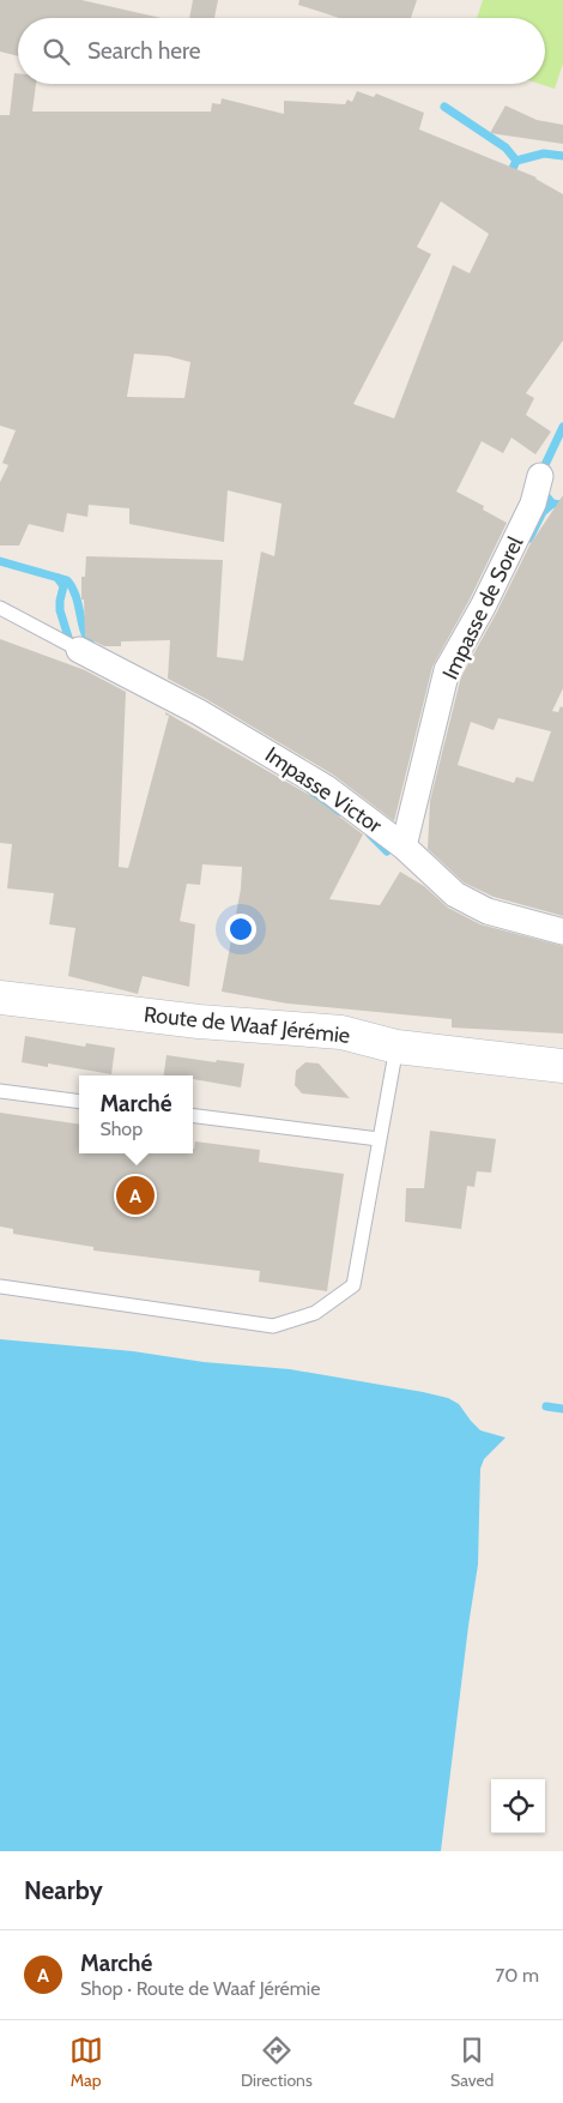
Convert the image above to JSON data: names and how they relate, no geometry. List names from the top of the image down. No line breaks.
{"streets":{"street":["Impasse de Sorel","Impasse Victor","Route de Waaf Jérémie"]},"crossings":[["Impasse de Sorel","Impasse Victor"]],"page":{"search":"Search here","popup":["Marché","Shop"],"pins":"A","heading":"Nearby","list":[{"mark":"A","name":"Marché","note":"Shop · Route de Waaf Jérémie","value":"70 m"}],"nav":["Map","Directions","Saved"]}}
